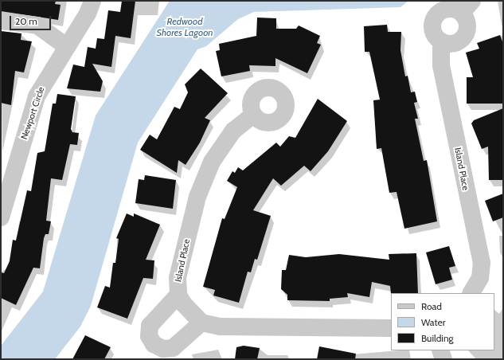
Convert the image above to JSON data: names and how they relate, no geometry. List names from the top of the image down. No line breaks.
{"streets":{"street":["Newport Circle","Island Place"]},"water":["Redwood Shores Lagoon"],"legend":["Road","Water","Building"],"scale_bar":"20 m"}
